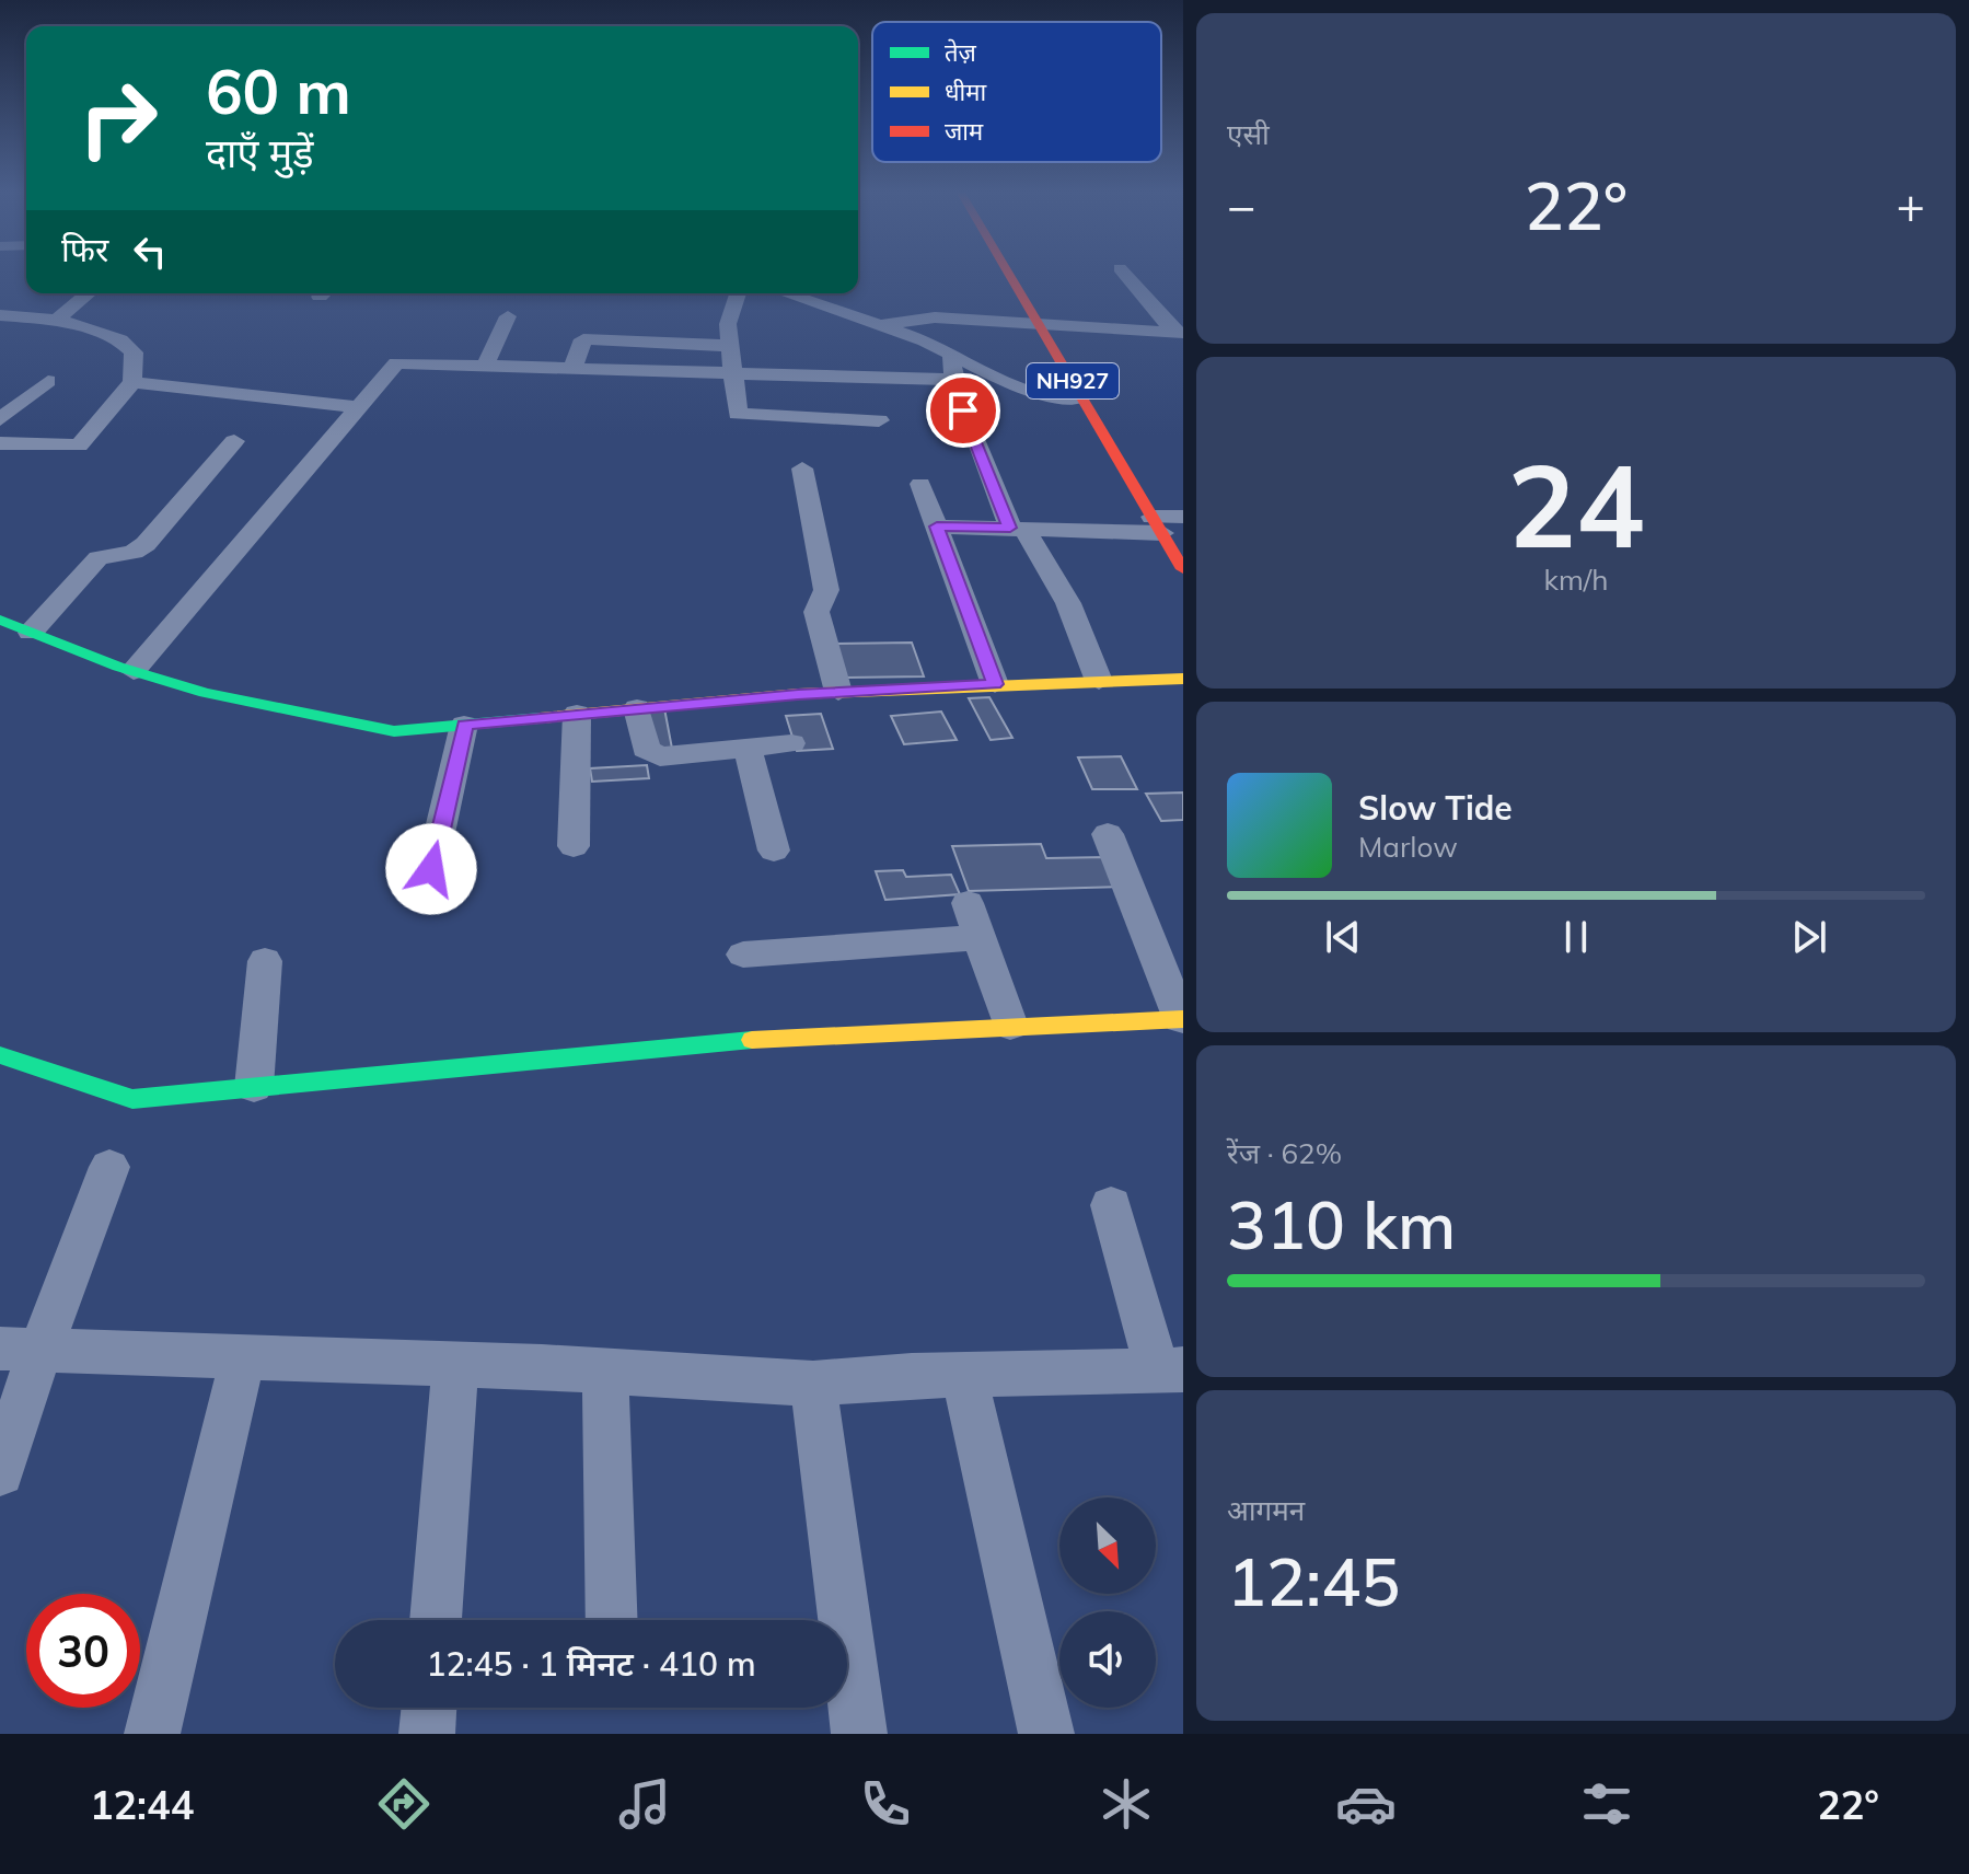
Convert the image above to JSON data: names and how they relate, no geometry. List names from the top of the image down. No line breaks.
{"streets":{"main road":["NH927"]},"legend":["तेज़","धीमा","जाम"],"north":"bottom right","page":{"tile":["एसी",["24","km/h"],["रेंज · 62%","310 km"],["आगमन","12:45"]],"turn":["60 m","दाएँ मुड़ें"],"heat":["−","22°","+"],"then":"फिर","song":["Slow Tide","Marlow"],"limit":"30","trip":"12:45 · 1 मिनट · 410 m","tabs":["12:44","22°"]}}
